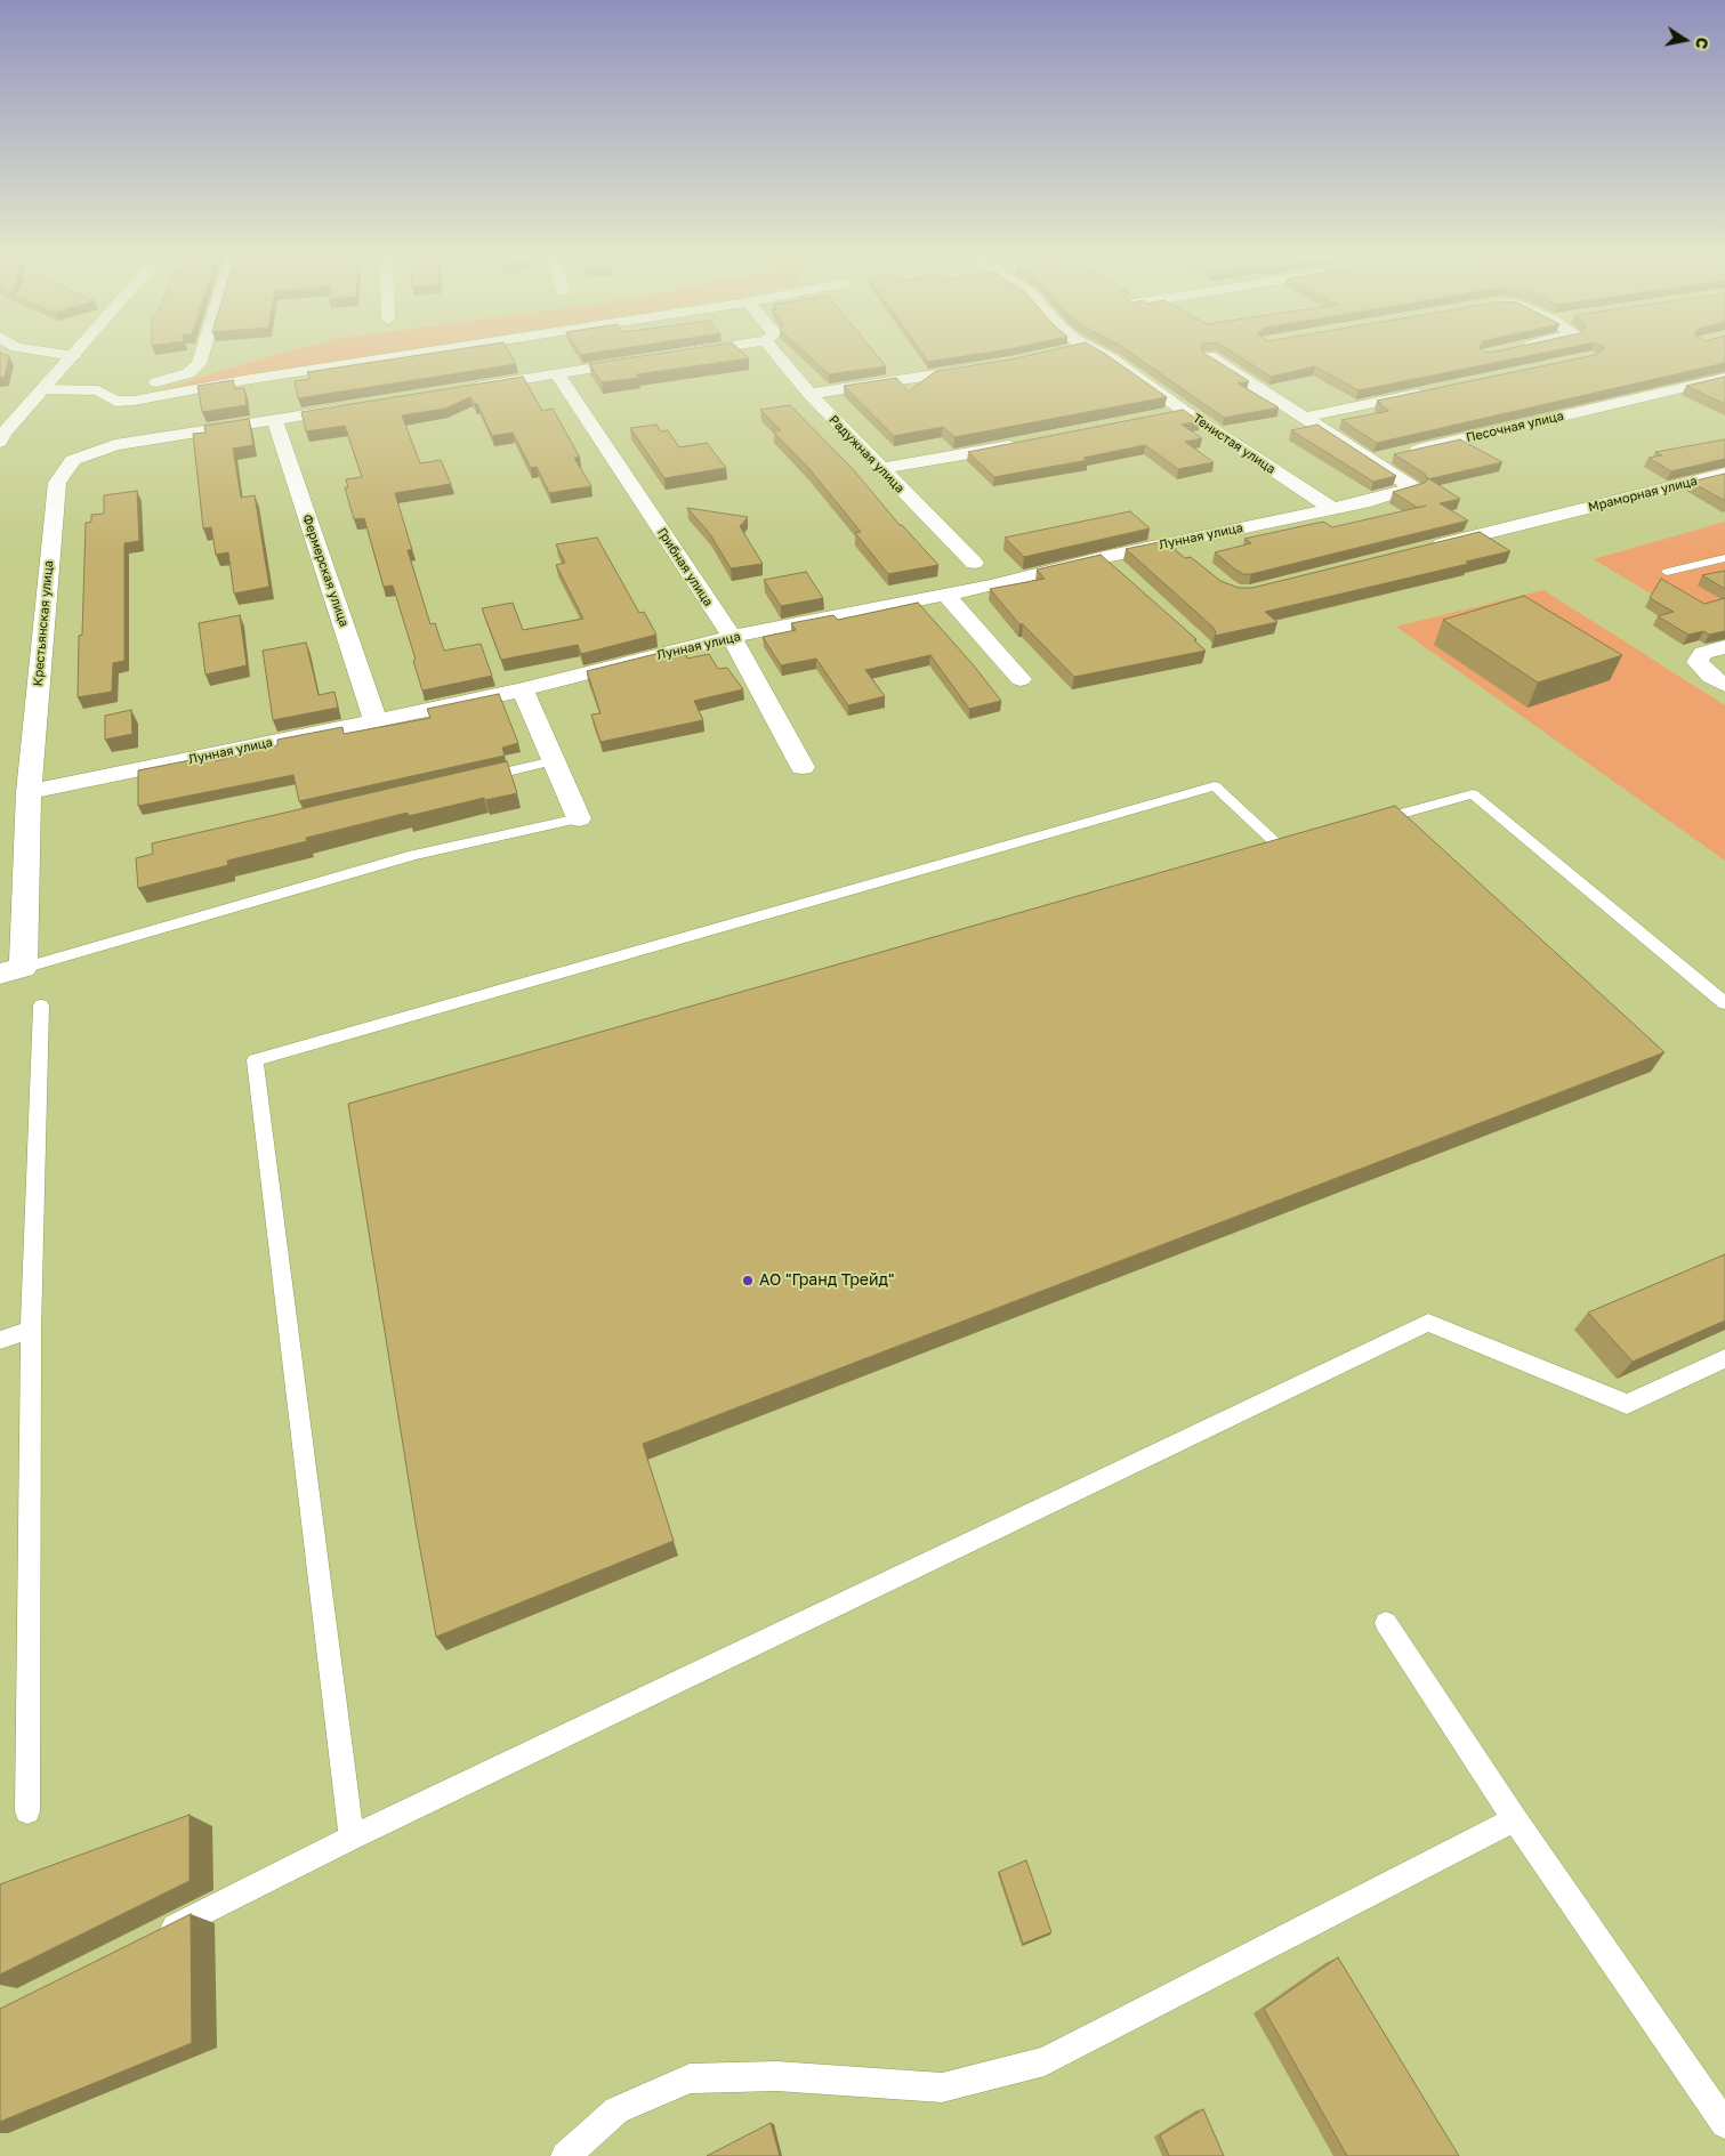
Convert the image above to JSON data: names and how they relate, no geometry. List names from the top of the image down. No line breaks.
{"streets":{"street":["Песочная улица","Тенистая улица","Радужная улица","Мраморная улица","Лунная улица","Грибная улица","Фермерская улица","Крестьянская улица"]},"crossings":[["Песочная улица","Лунная улица"],["Тенистая улица","Лунная улица"],["Лунная улица","Грибная улица"],["Лунная улица","Фермерская улица"],["Лунная улица","Крестьянская улица"],["Фермерская улица","Крестьянская улица"]],"places":["АО \"Гранд Трейд\""],"north":"right"}
